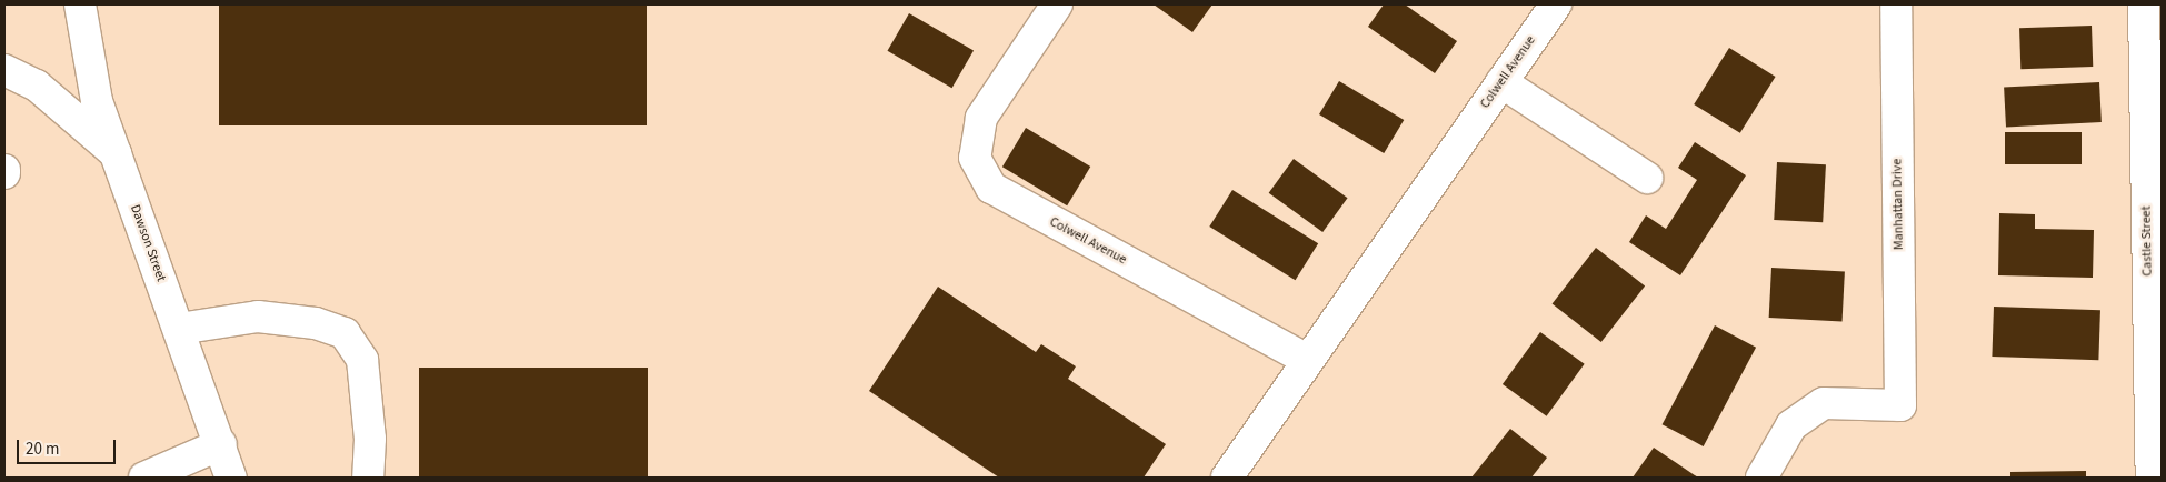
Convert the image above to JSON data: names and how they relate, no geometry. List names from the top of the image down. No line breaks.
{"streets":{"street":["Colwell Avenue","Manhattan Drive","Castle Street","Dawson Street"]},"scale_bar":"20 m"}
